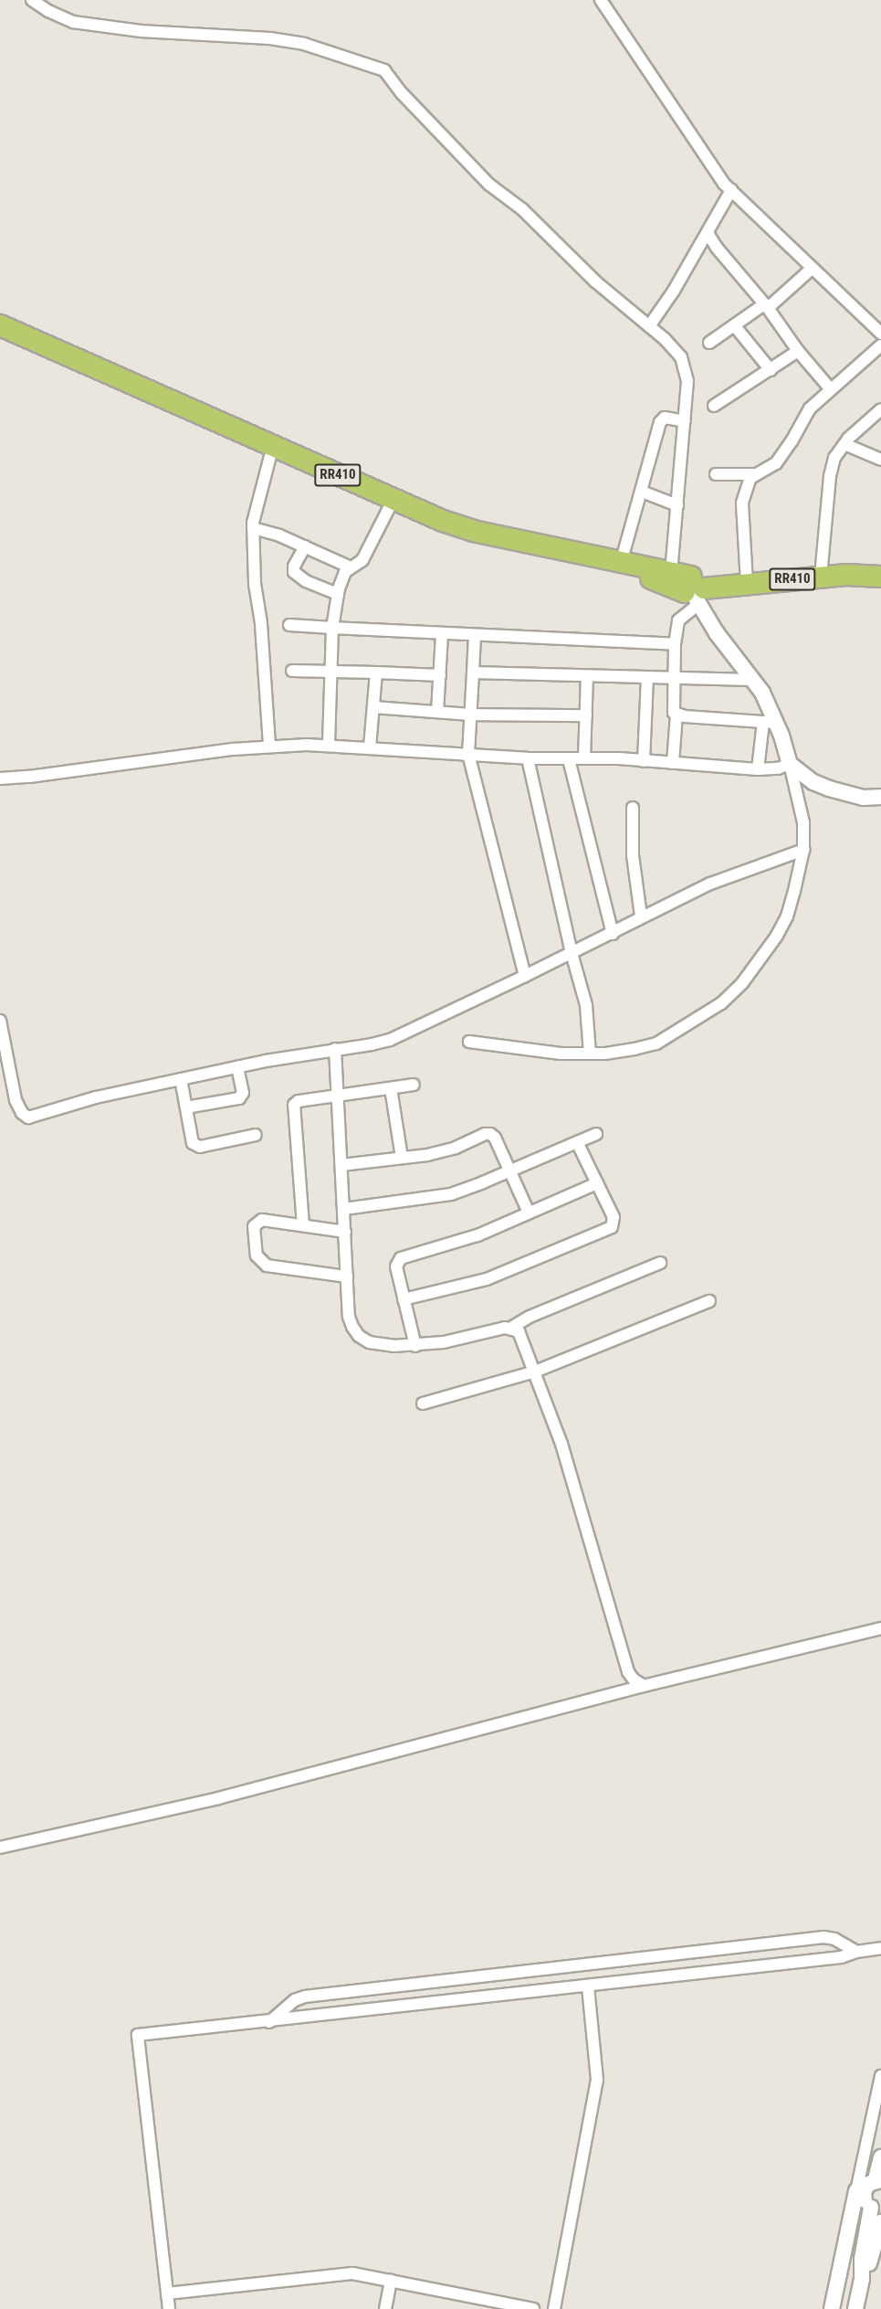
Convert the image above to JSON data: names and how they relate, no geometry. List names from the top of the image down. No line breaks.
{"streets":{"highway":["RR410"]}}
